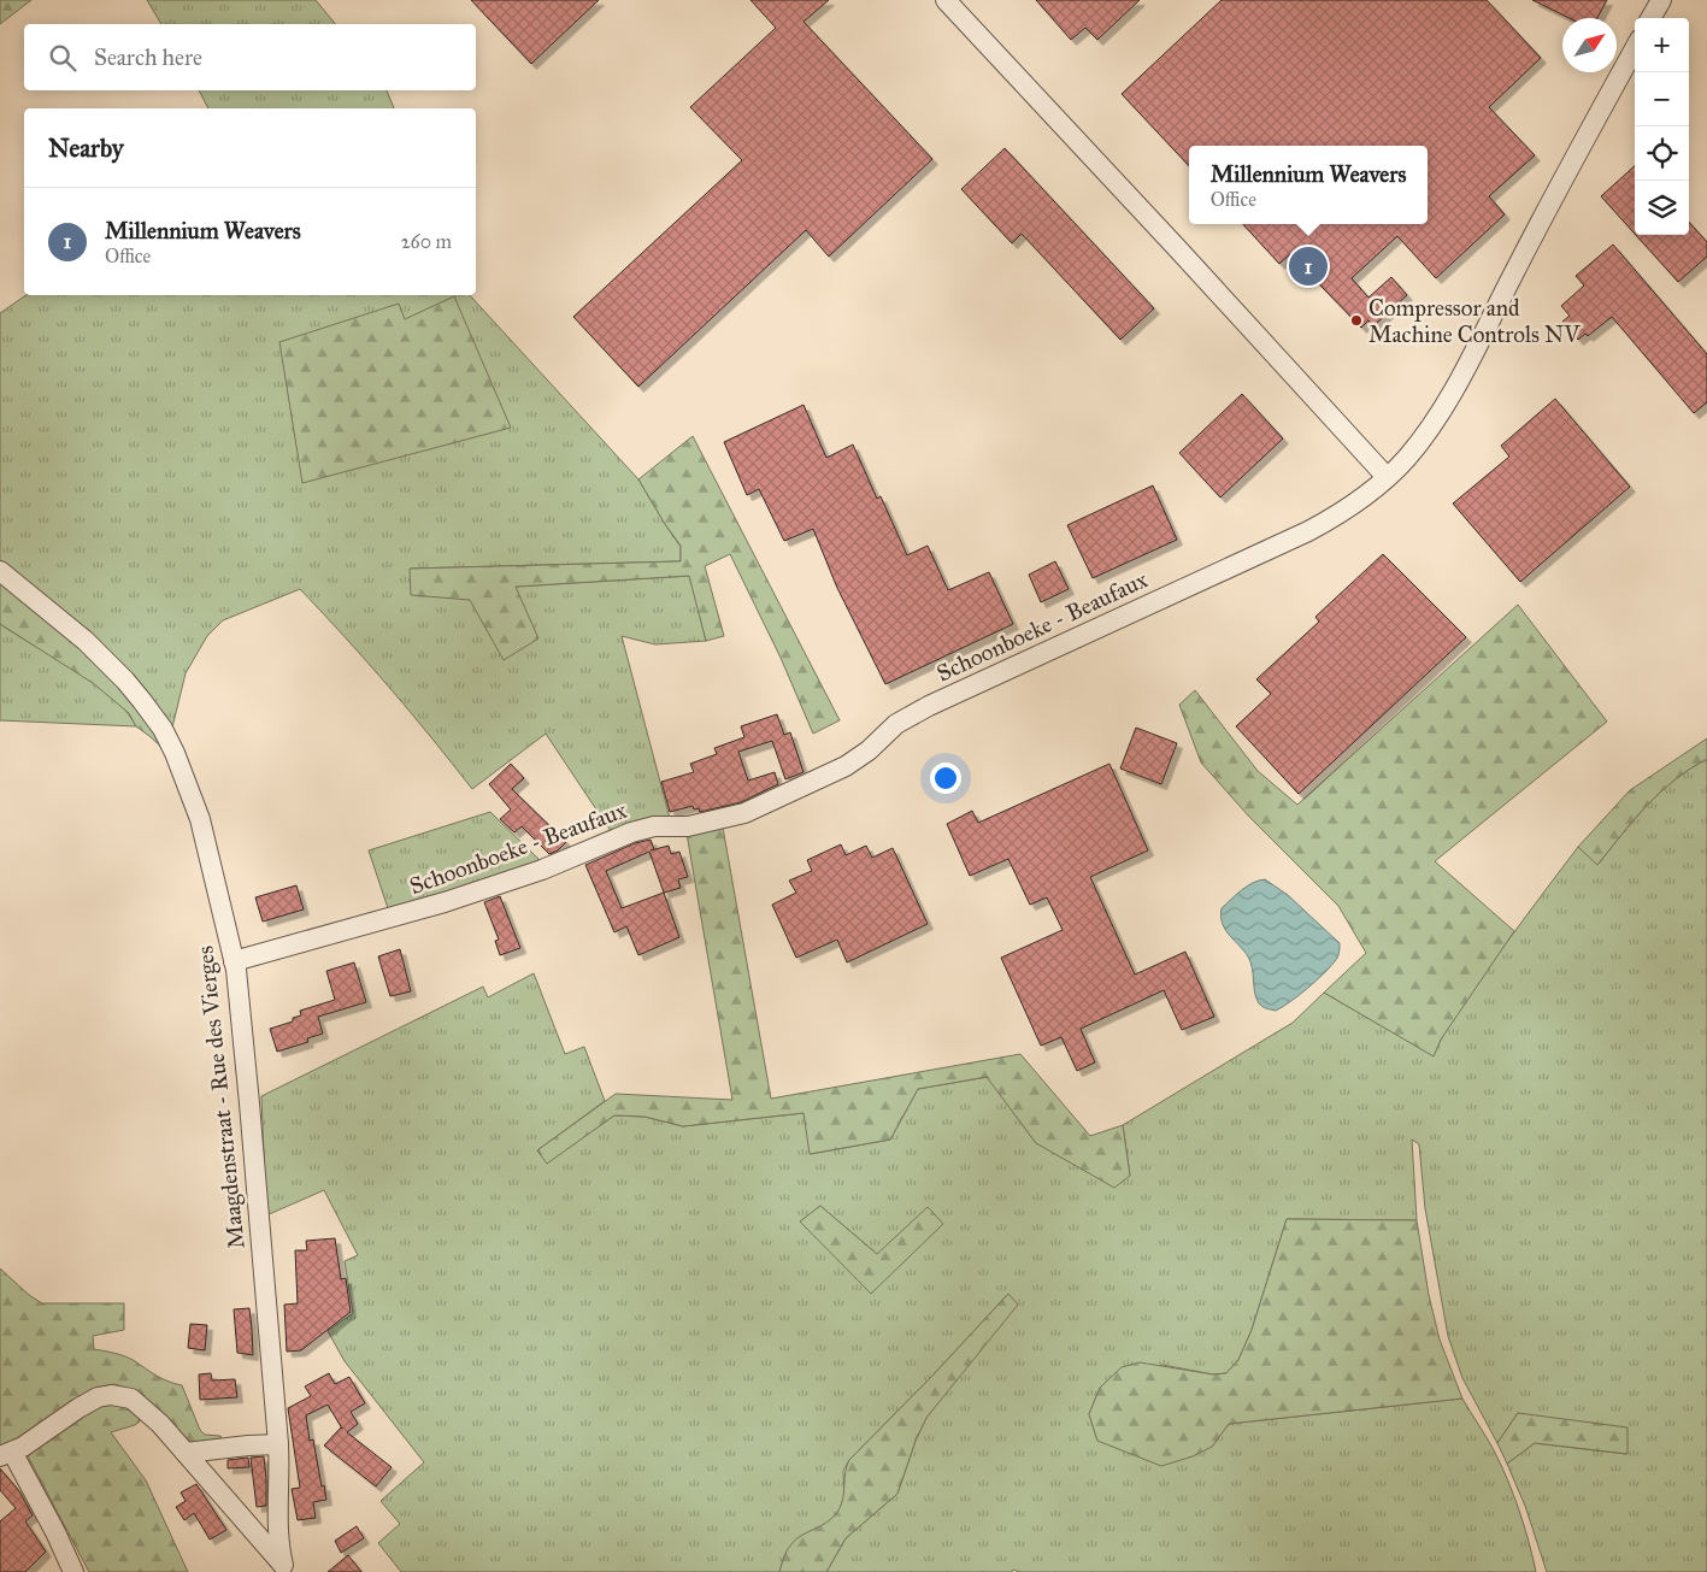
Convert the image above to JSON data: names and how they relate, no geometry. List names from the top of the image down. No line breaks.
{"streets":{"street":["Schoonboeke - Beaufaux","Maagdenstraat - Rue des Vierges"]},"crossings":[["Schoonboeke - Beaufaux","Maagdenstraat - Rue des Vierges"]],"places":["Compressor and Machine Controls NV"],"north":"top right","page":{"map_buttons":["+","−"],"search":"Search here","heading":"Nearby","popup":["Millennium Weavers","Office"],"list":[{"mark":"1","name":"Millennium Weavers","note":"Office","value":"260 m"}],"pins":"1"}}
